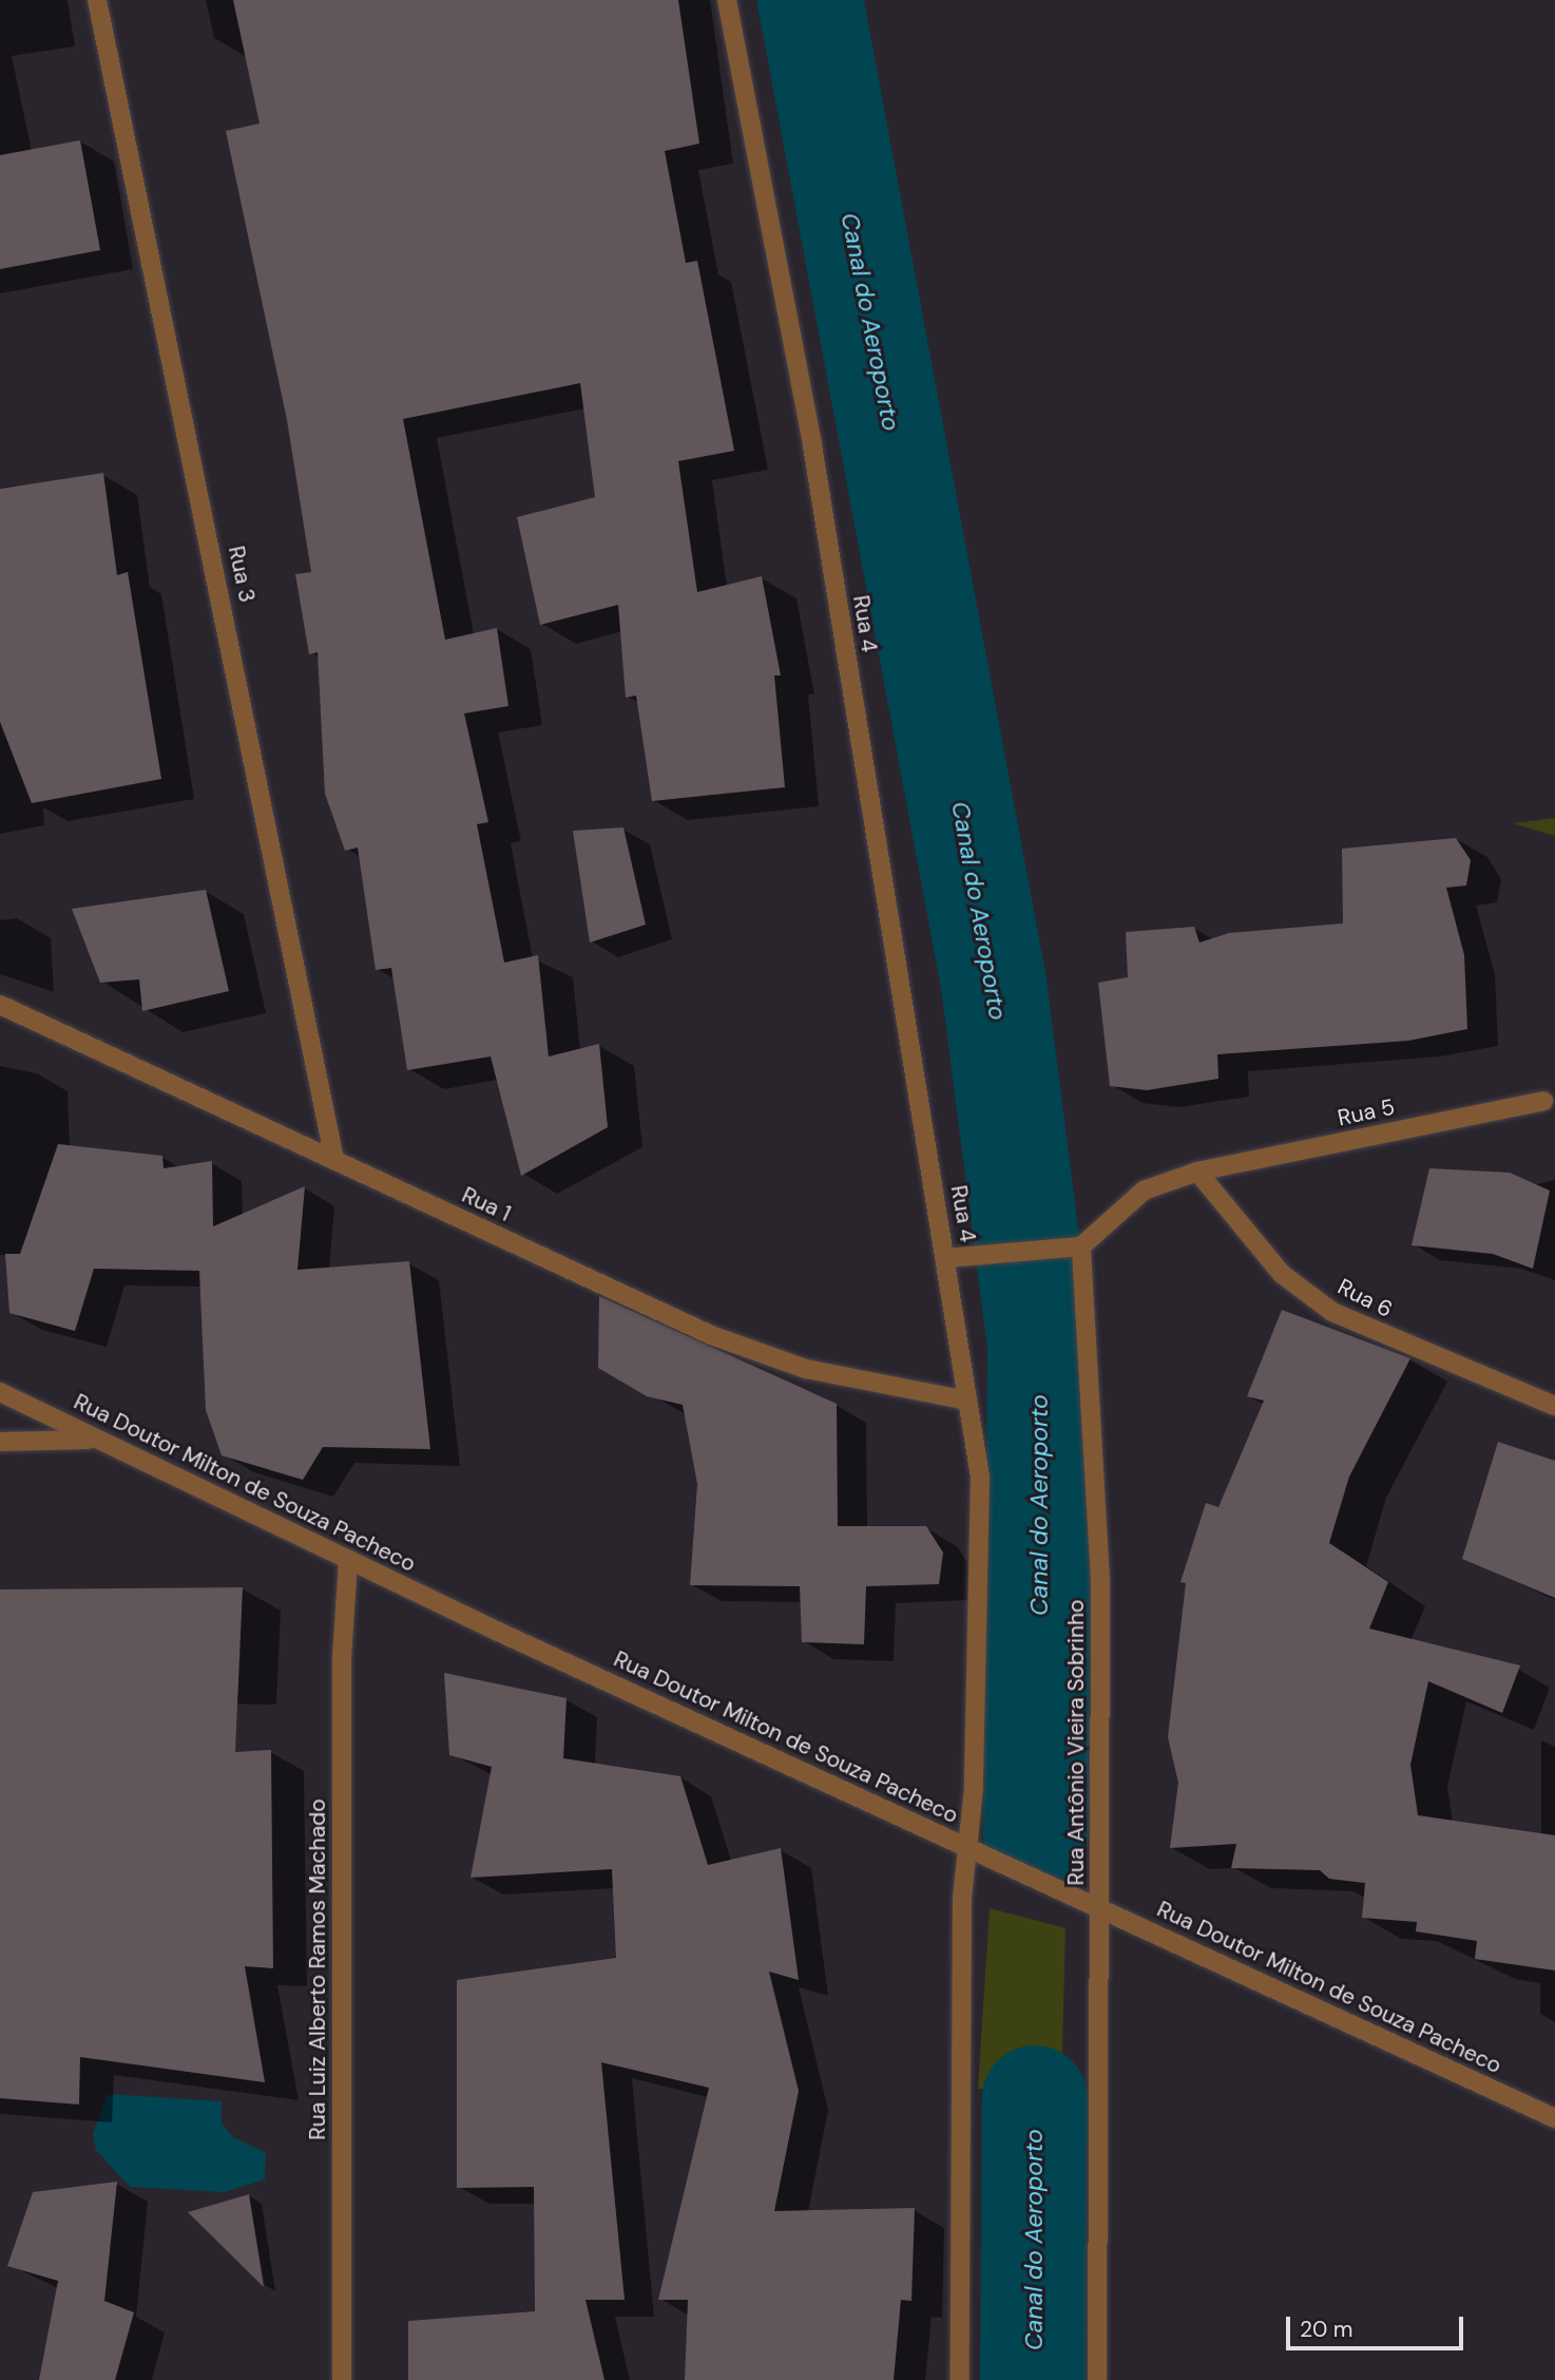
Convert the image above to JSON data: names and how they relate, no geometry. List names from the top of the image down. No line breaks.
{"streets":{"street":["Rua 3","Rua 4","Rua 5","Rua 1","Rua 6","Rua Doutor Milton de Souza Pacheco","Rua Antônio Vieira Sobrinho","Rua Luiz Alberto Ramos Machado"]},"crossings":[["Rua 3","Rua 1"],["Rua 5","Rua 6"],["Rua Doutor Milton de Souza Pacheco","Rua Antônio Vieira Sobrinho"],["Rua Doutor Milton de Souza Pacheco","Rua Luiz Alberto Ramos Machado"]],"water":["Canal do Aeroporto"],"scale_bar":"20 m"}
